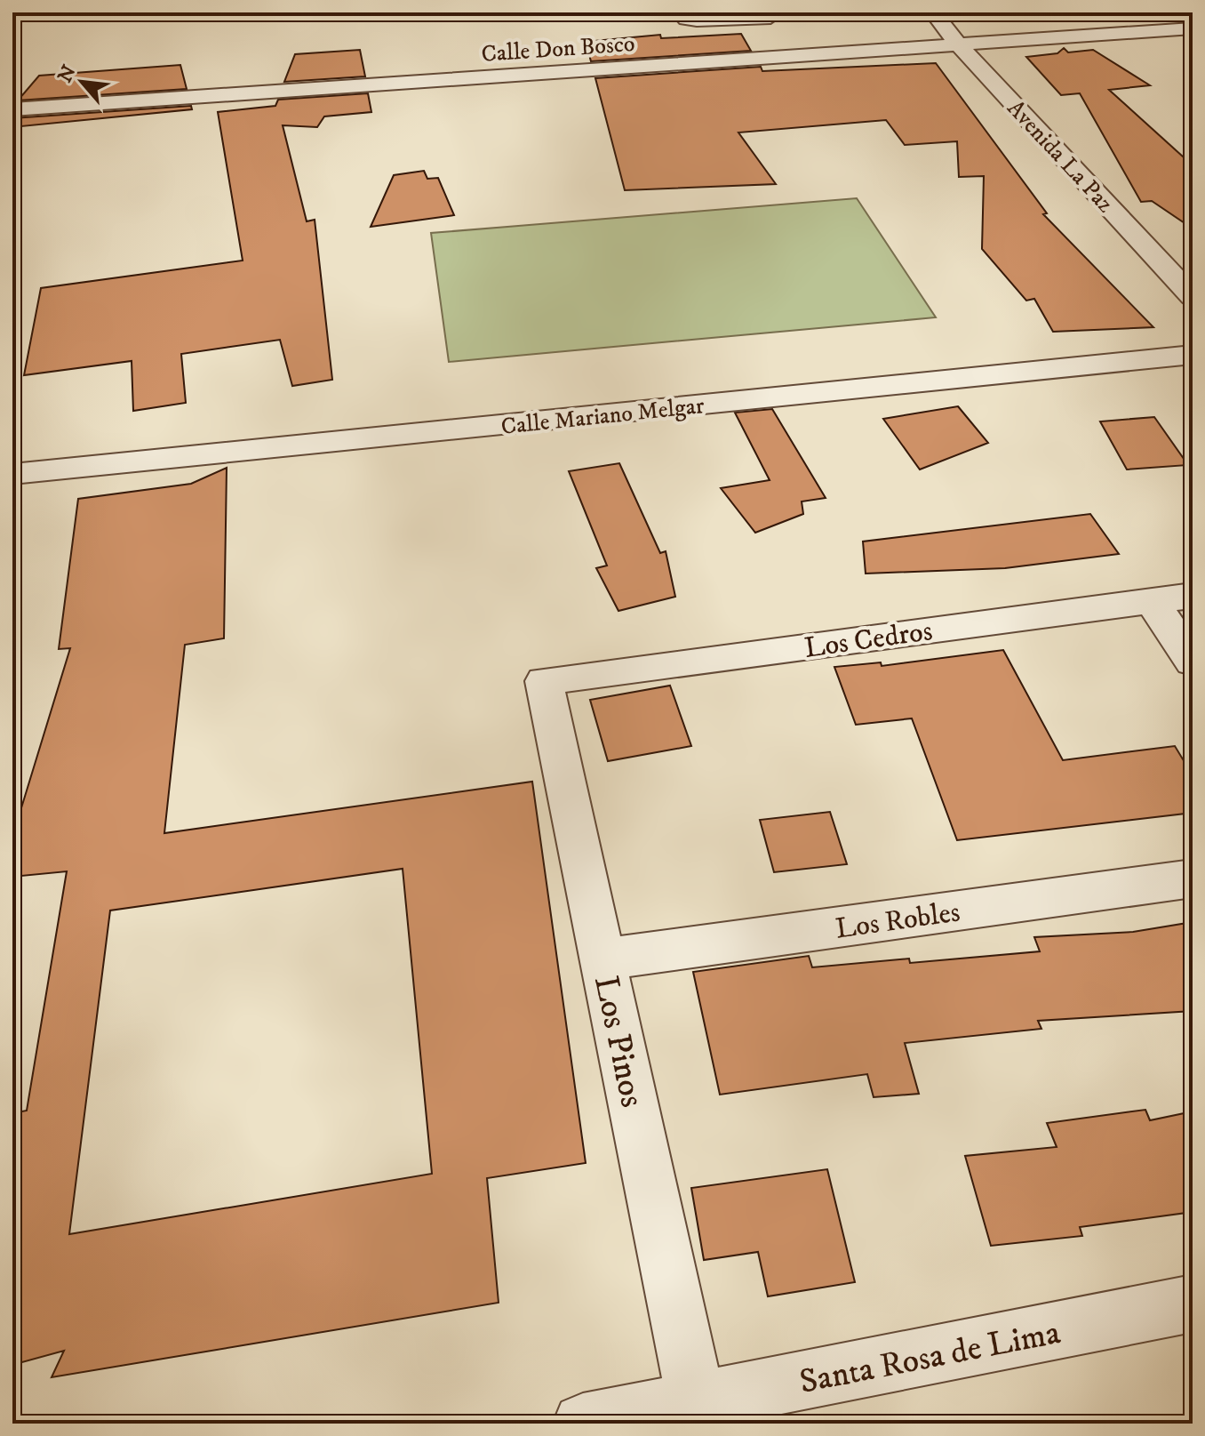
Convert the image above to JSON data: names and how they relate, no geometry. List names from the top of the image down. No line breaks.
{"streets":{"street":["Calle Don Bosco","Avenida La Paz","Calle Mariano Melgar","Los Cedros","Los Robles","Los Pinos","Santa Rosa de Lima"]},"crossings":[["Calle Don Bosco","Avenida La Paz"],["Los Cedros","Los Pinos"],["Los Robles","Los Pinos"],["Los Pinos","Santa Rosa de Lima"]],"north":"top left"}
